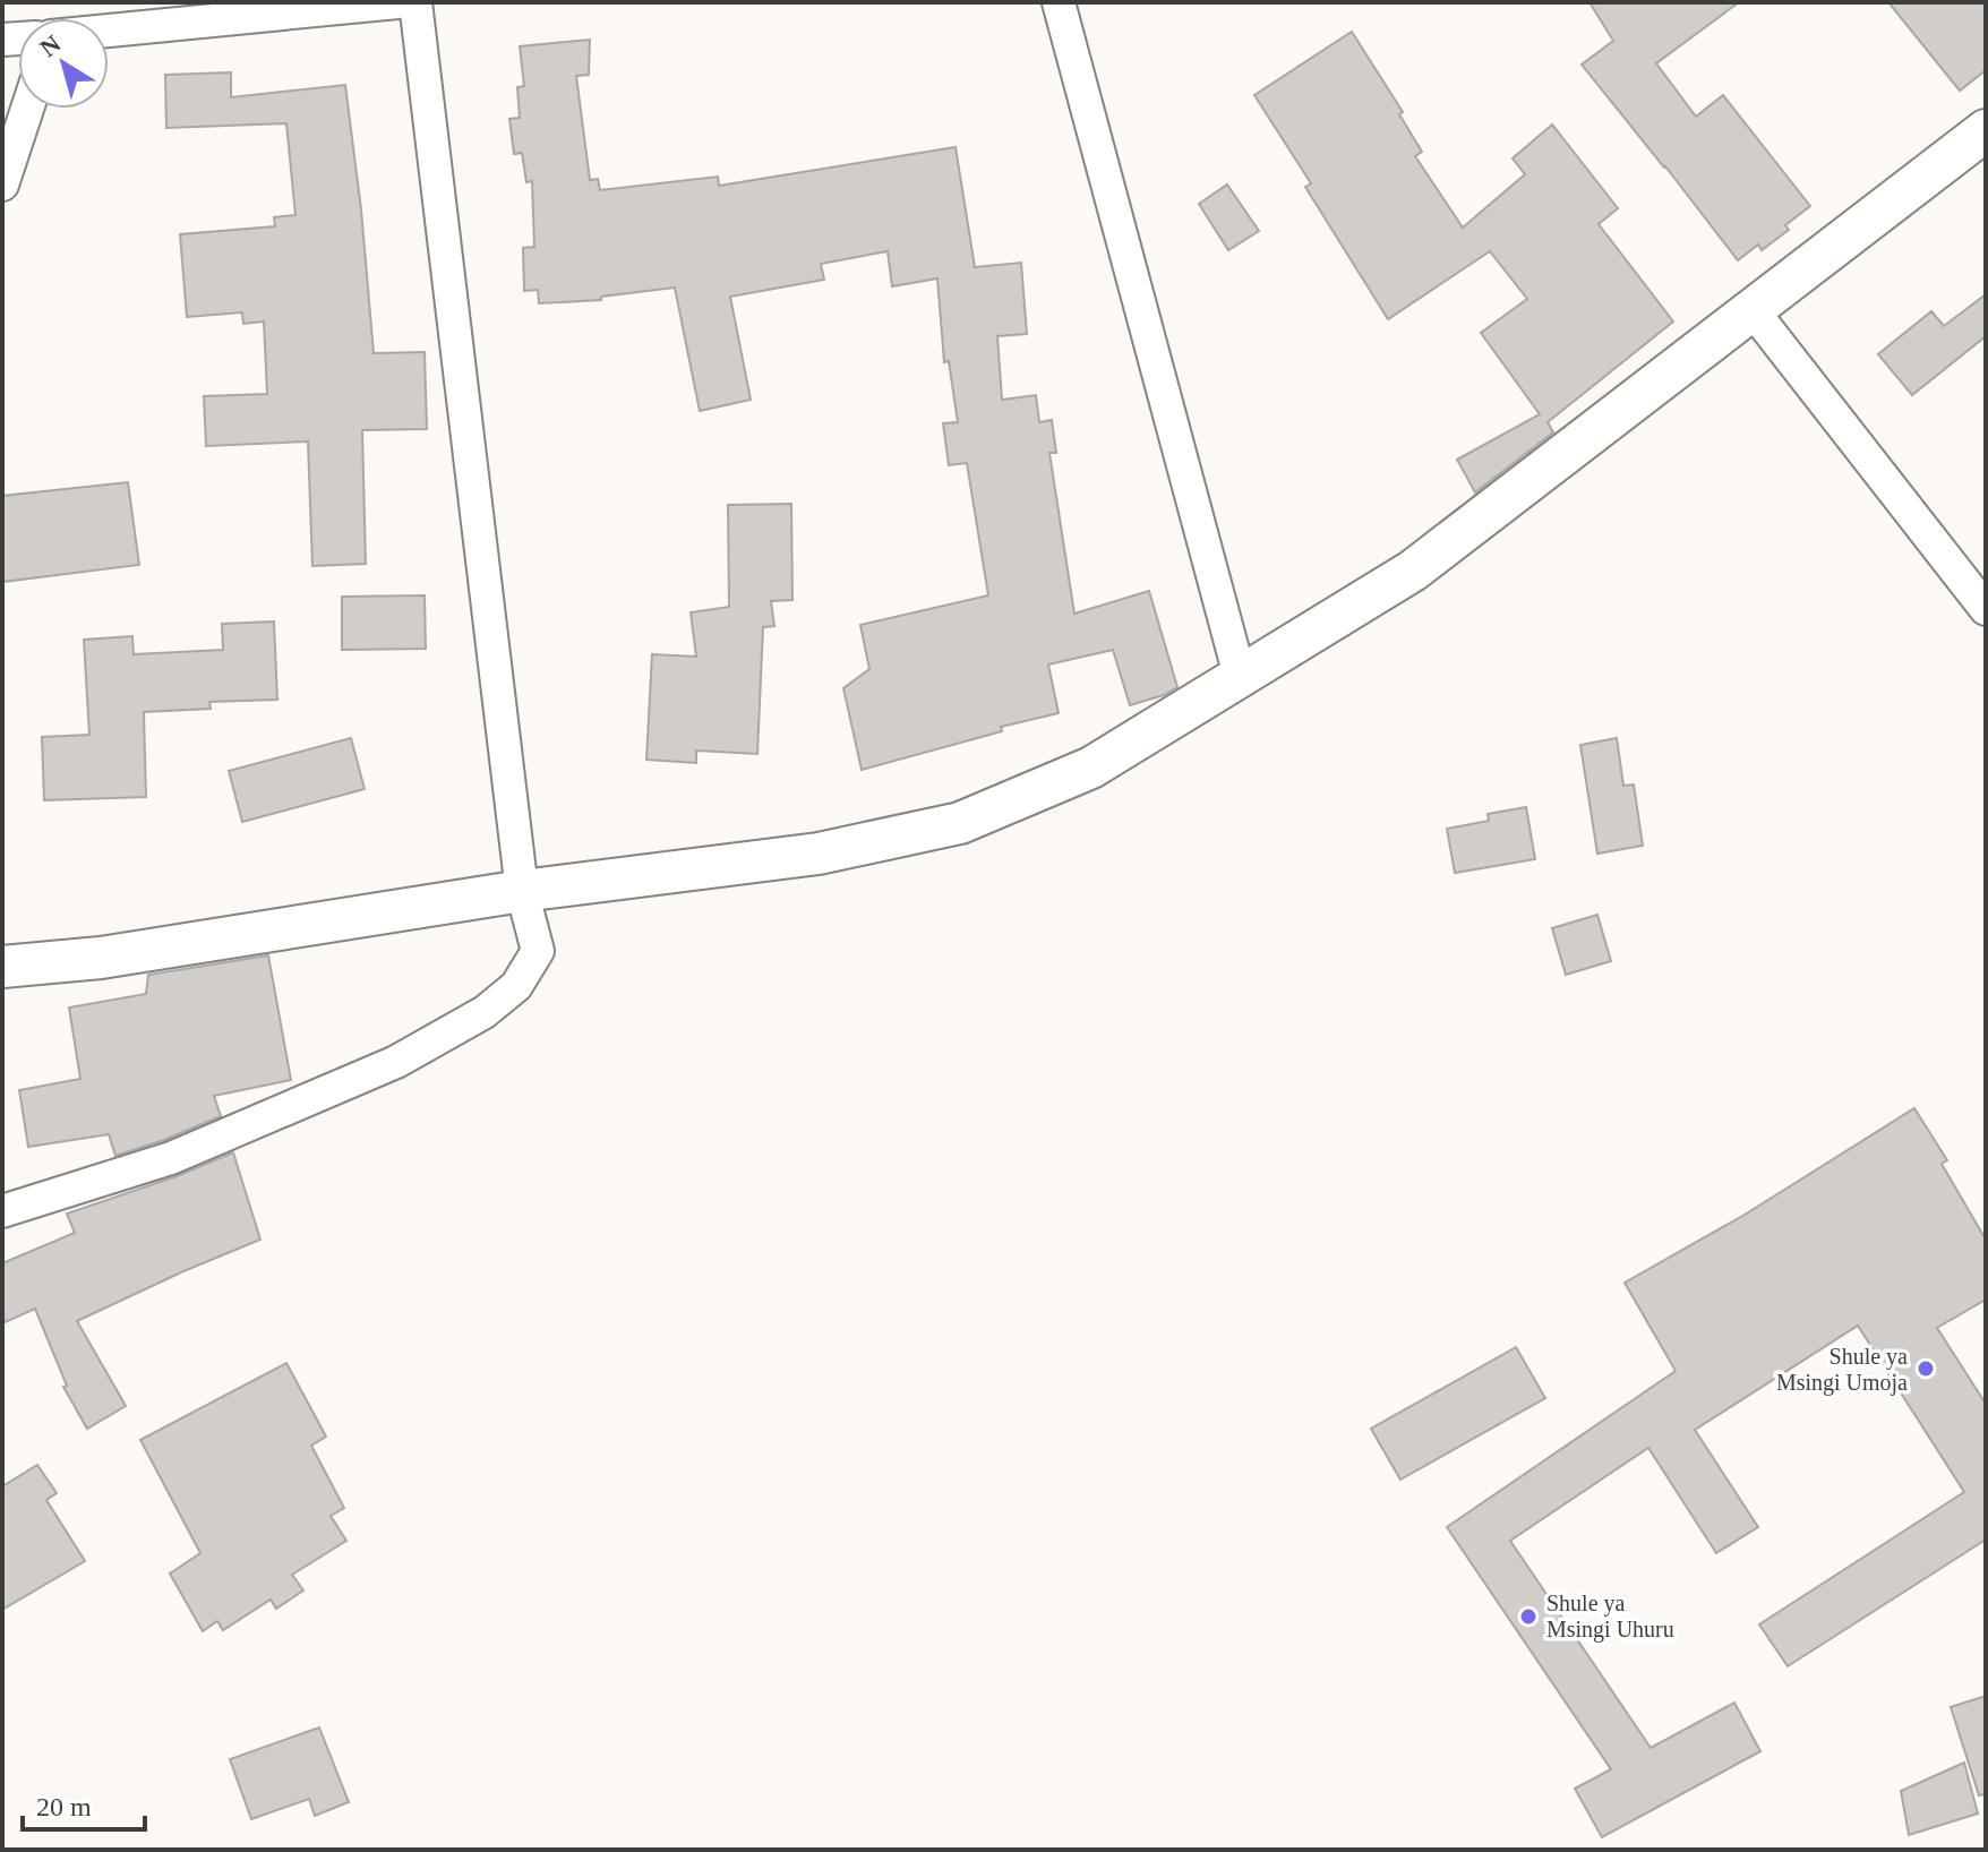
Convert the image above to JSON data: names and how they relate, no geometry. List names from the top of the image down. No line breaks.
{"places":["Shule ya Msingi Umoja","Shule ya Msingi Uhuru"],"scale_bar":"20 m","north":"top left"}
